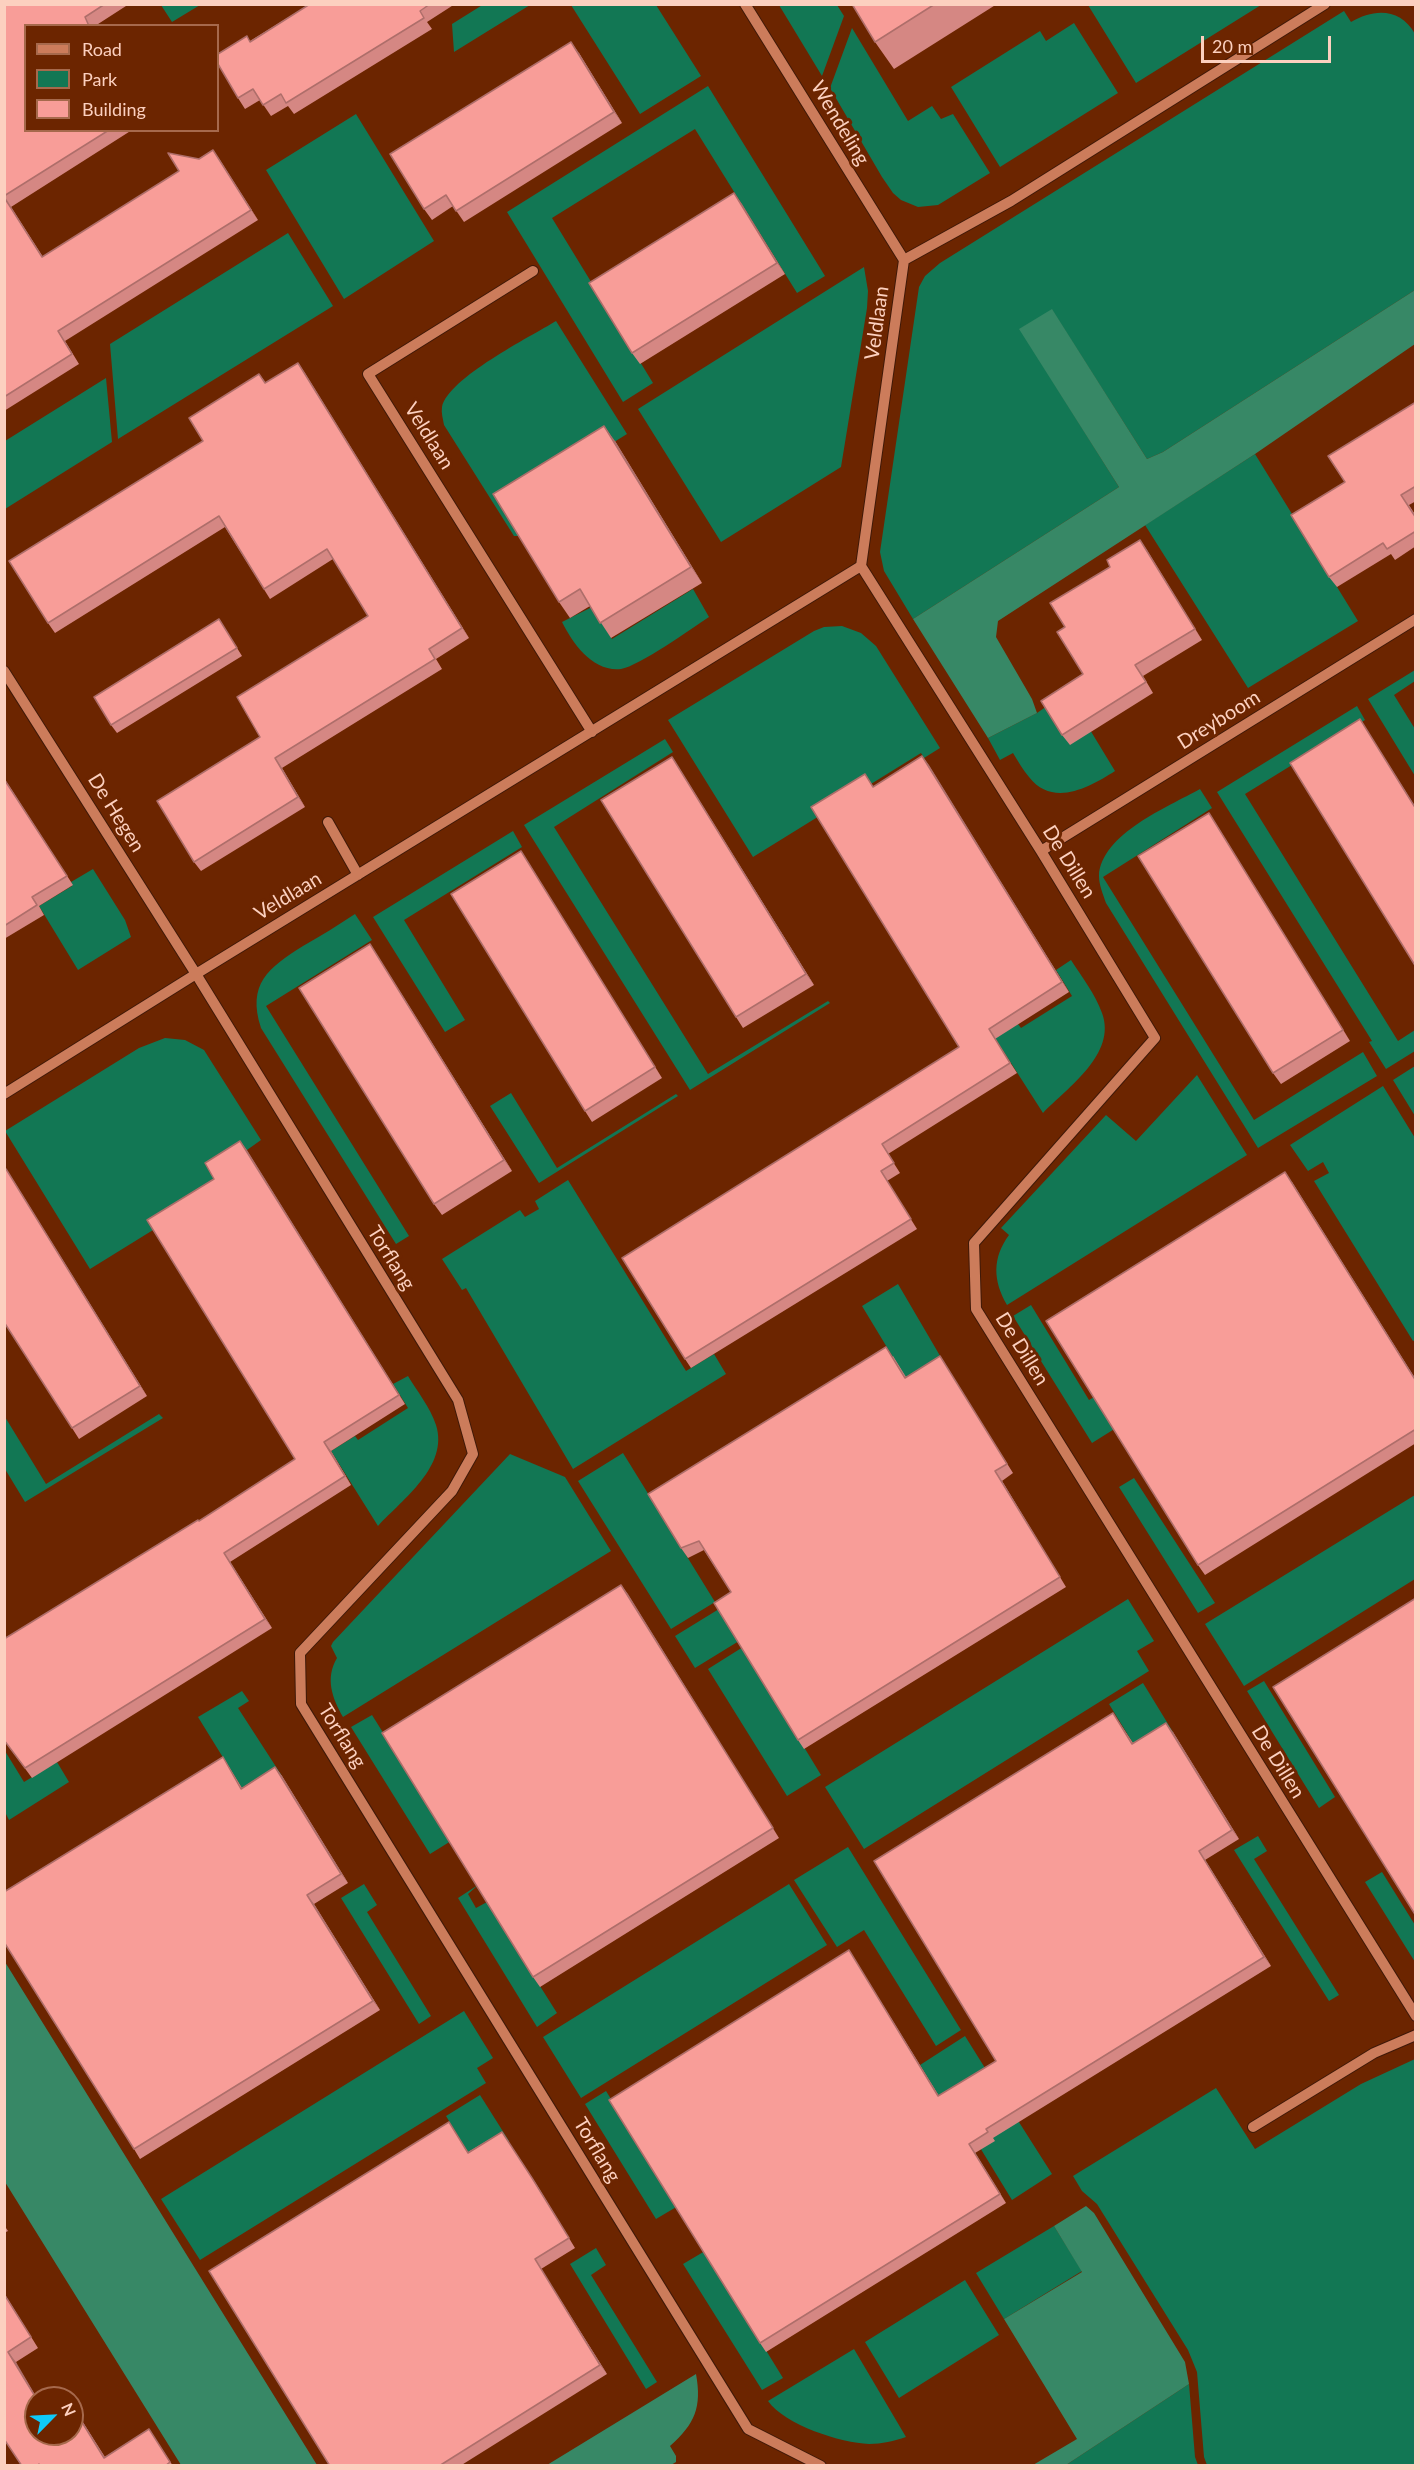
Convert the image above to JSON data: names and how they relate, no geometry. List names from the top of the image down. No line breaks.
{"streets":{"street":["Wendeling","Veldlaan","Dreyboom","De Hegen","De Dillen","Torflang"]},"crossings":[["Wendeling","Veldlaan"],["Veldlaan","De Hegen"],["Veldlaan","De Dillen"],["Veldlaan","Torflang"],["Dreyboom","De Dillen"],["De Hegen","Torflang"]],"legend":["Road","Park","Building"],"scale_bar":"20 m","north":"top right"}
